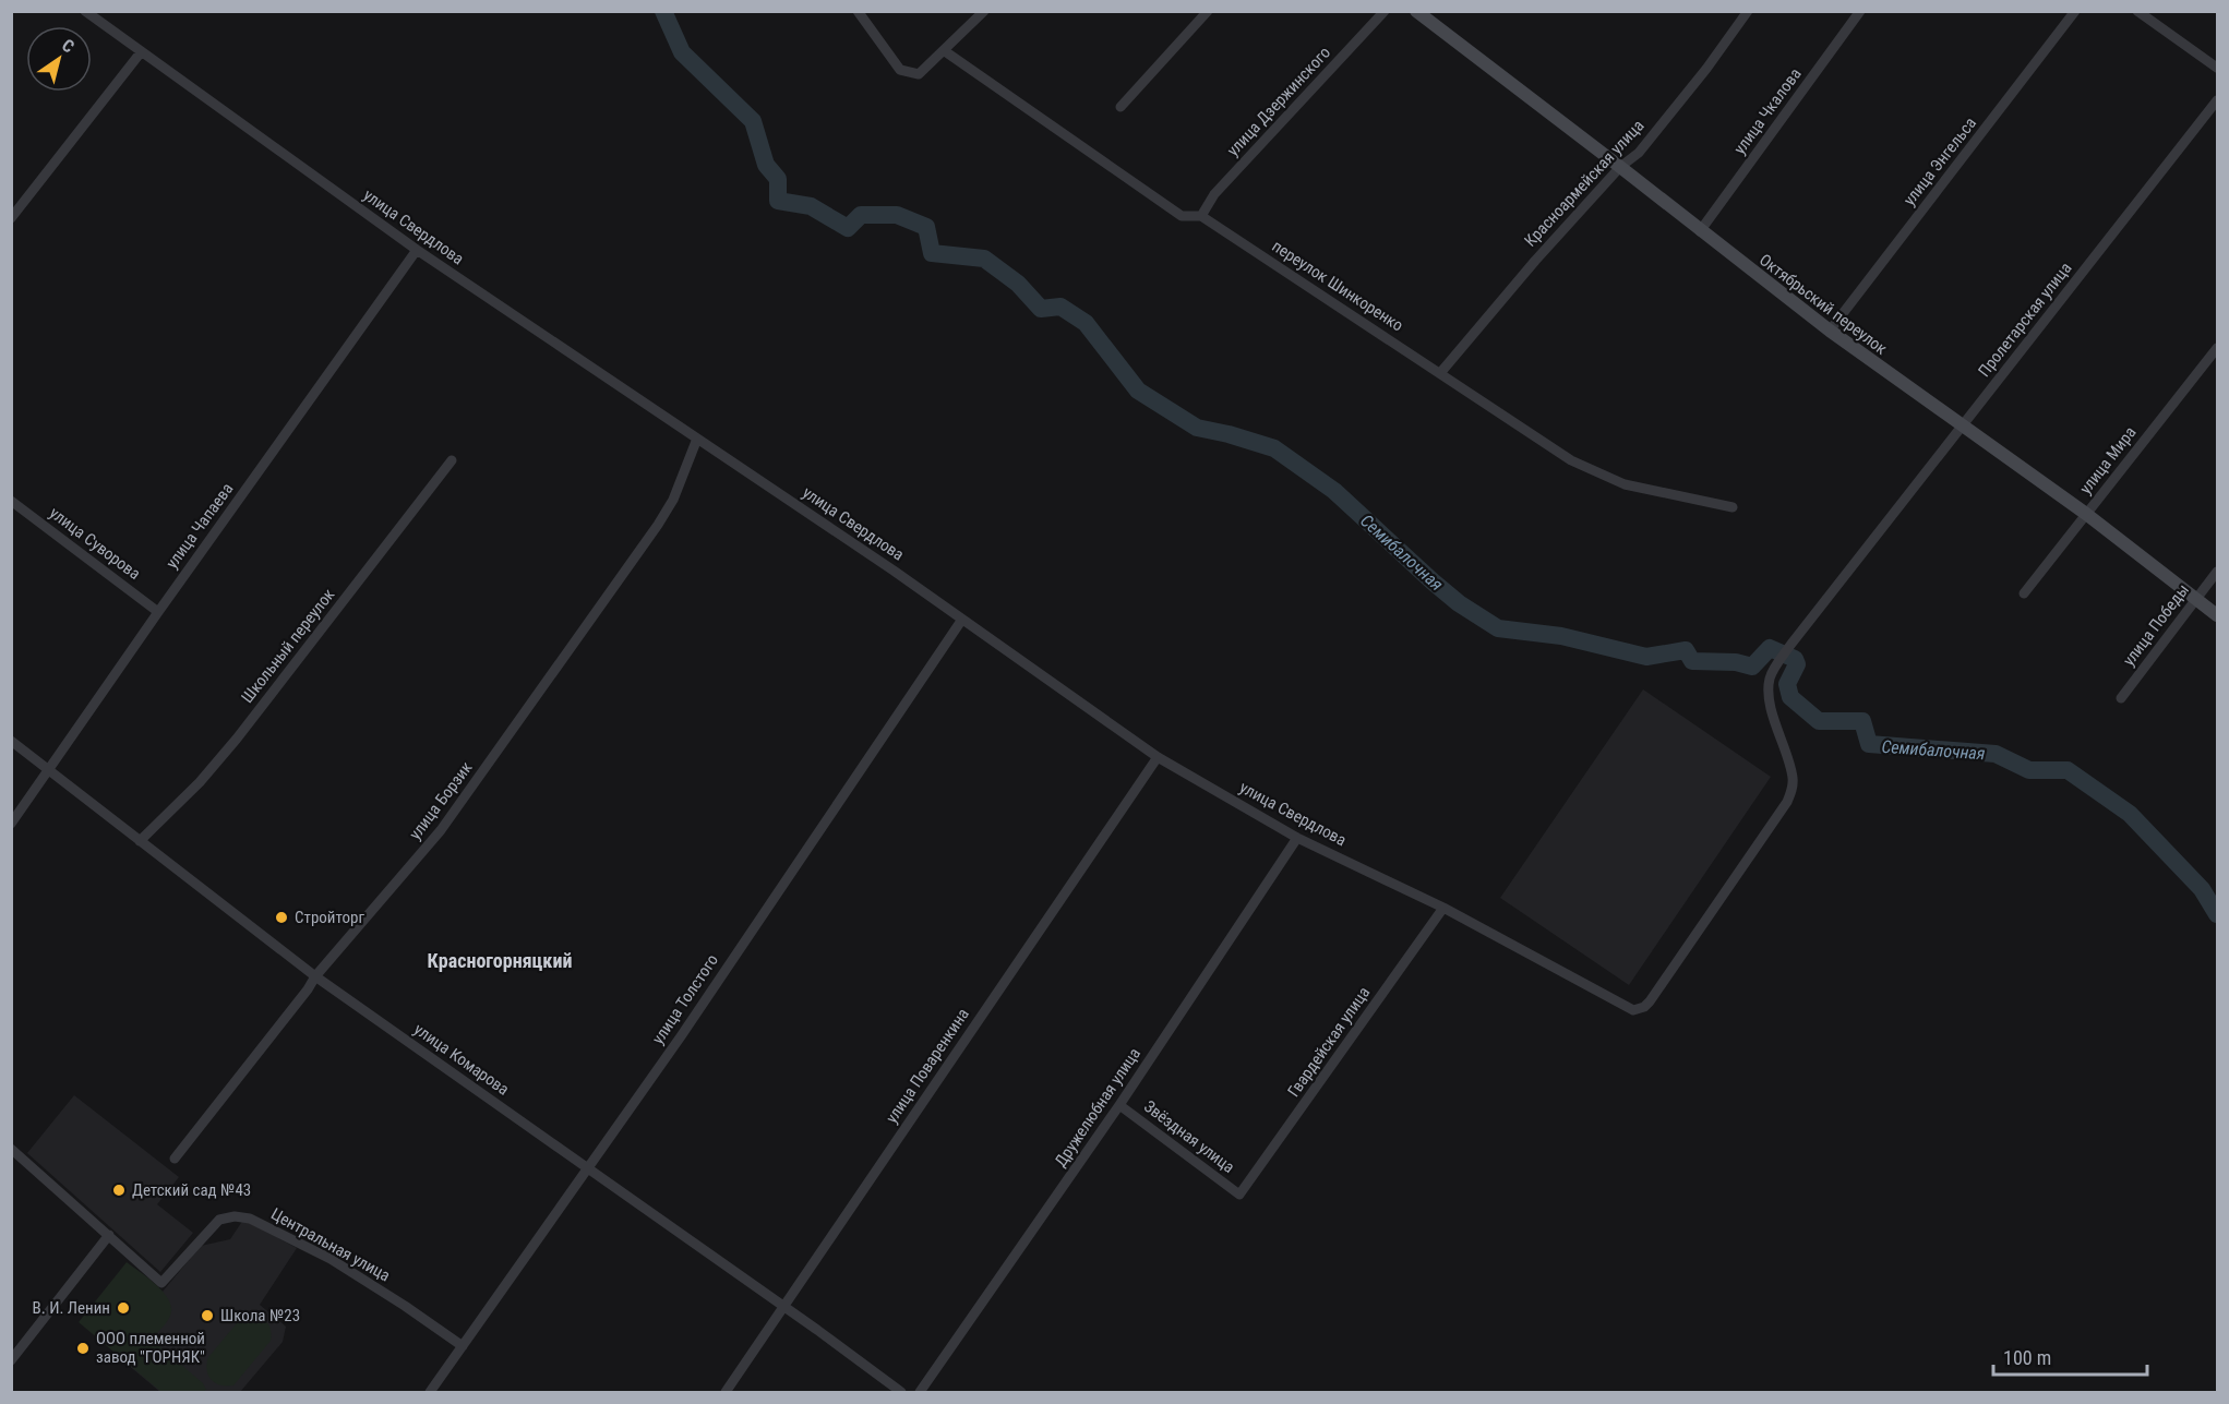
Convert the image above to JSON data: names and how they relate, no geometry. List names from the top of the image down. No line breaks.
{"streets":{"street":["улица Дзержинского","улица Чкалова","улица Энгельса","Красноармейская улица","улица Свердлова","переулок Шинкоренко","Октябрьский переулок","Пролетарская улица","улица Мира","улица Чапаева","улица Суворова","улица Победы","Школьный переулок","улица Борзик","улица Толстого","Гвардейская улица","улица Комарова","улица Поваренкина","Дружелюбная улица","Звёздная улица","Центральная улица"]},"crossings":[["улица Дзержинского","переулок Шинкоренко"],["улица Чкалова","Октябрьский переулок"],["улица Энгельса","Октябрьский переулок"],["Красноармейская улица","переулок Шинкоренко"],["Красноармейская улица","Октябрьский переулок"],["улица Свердлова","Пролетарская улица"],["улица Свердлова","улица Чапаева"],["улица Свердлова","улица Борзик"],["улица Свердлова","улица Толстого"],["улица Свердлова","Гвардейская улица"],["улица Свердлова","улица Поваренкина"],["улица Свердлова","Дружелюбная улица"],["Октябрьский переулок","Пролетарская улица"],["Октябрьский переулок","улица Мира"],["Октябрьский переулок","улица Победы"],["улица Чапаева","улица Суворова"],["улица Чапаева","улица Комарова"],["Школьный переулок","улица Комарова"],["улица Борзик","улица Комарова"],["улица Толстого","улица Комарова"],["улица Толстого","Центральная улица"],["Гвардейская улица","Звёздная улица"],["улица Комарова","улица Поваренкина"],["Дружелюбная улица","Звёздная улица"]],"districts":["Красногорняцкий"],"water":["Семибалочная"],"places":["Стройторг","Детский сад №43","В. И. Ленин","Школа №23","ООО племенной завод \"ГОРНЯК\""],"scale_bar":"100 m","north":"top right"}
